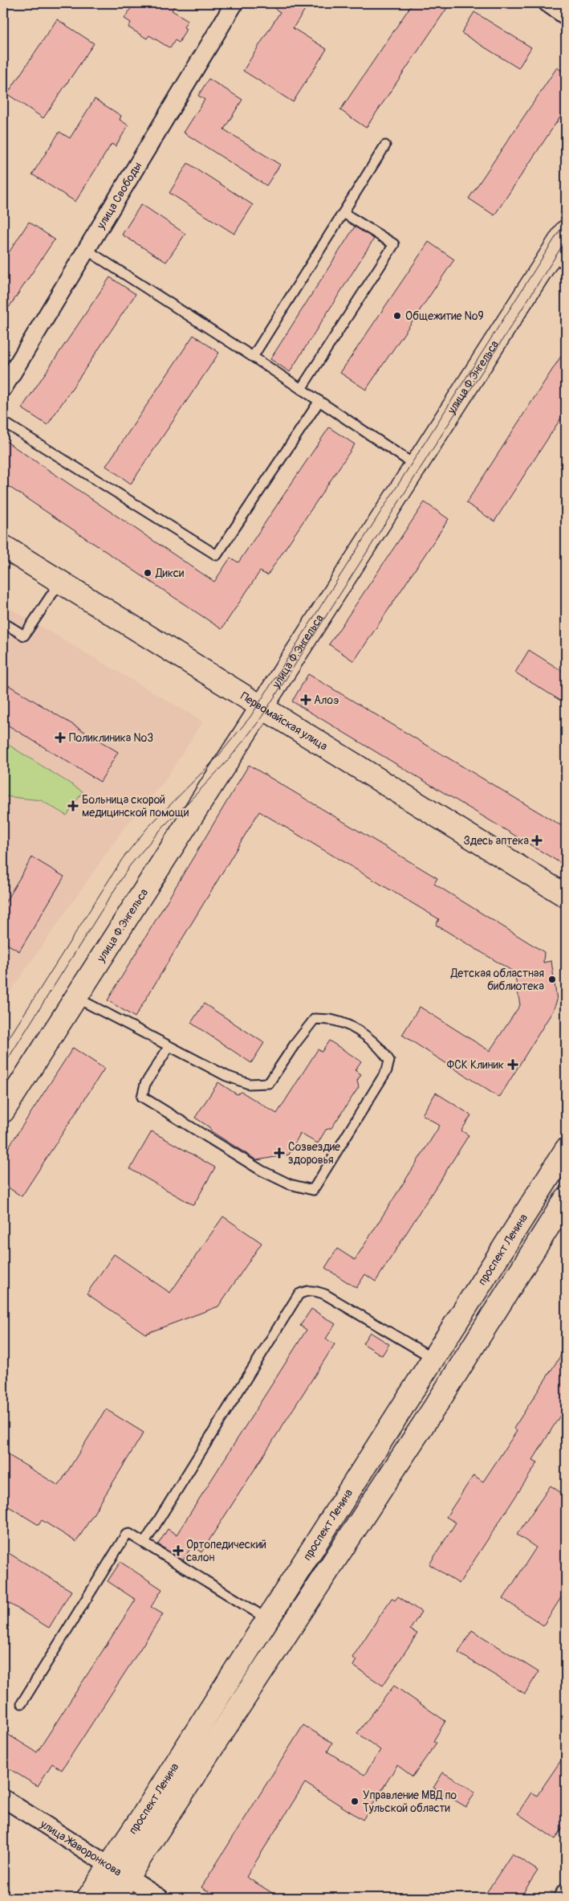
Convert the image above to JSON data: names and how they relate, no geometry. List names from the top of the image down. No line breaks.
{"streets":{"main road":["улица Ф.Энгельса","Первомайская улица","проспект Ленина"],"street":["улица Свободы","улица Жаворонкова"]},"crossings":[["улица Ф.Энгельса","Первомайская улица"],["проспект Ленина","улица Жаворонкова"]],"places":{"other":["Общежитие №9","Дикси","Детская областная библиотека","Управление МВД по Тульской области"],"health":["Алоэ","Поликлиника №3","Больница скорой медицинской помощи","Здесь аптека","ФСК Клиник","Созвездие здоровья","Ортопедический салон"]}}
